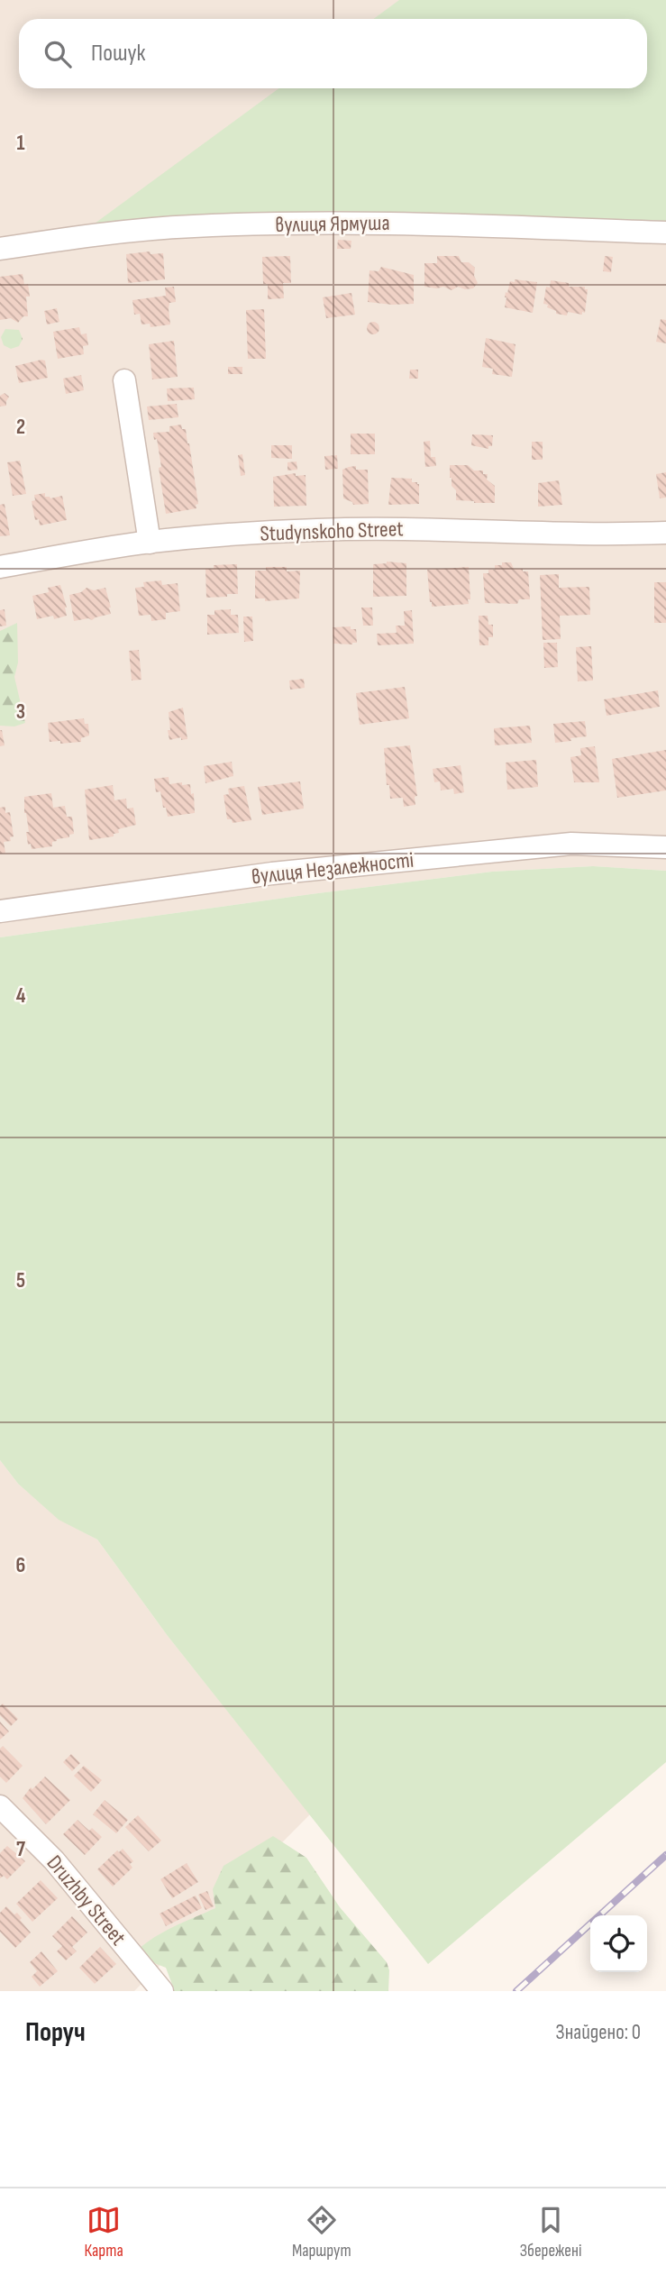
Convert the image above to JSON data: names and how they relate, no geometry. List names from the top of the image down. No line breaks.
{"streets":{"street":["вулиця Ярмуша","Studynskoho Street","вулиця Незалежності","Druzhby Street"]},"page":{"search":"Пошук","heading":["Поруч","Знайдено: 0"],"nav":["Карта","Маршрут","Збережені"]},"grid":{"rows":["1","2","3","4","5","6","7"]}}
